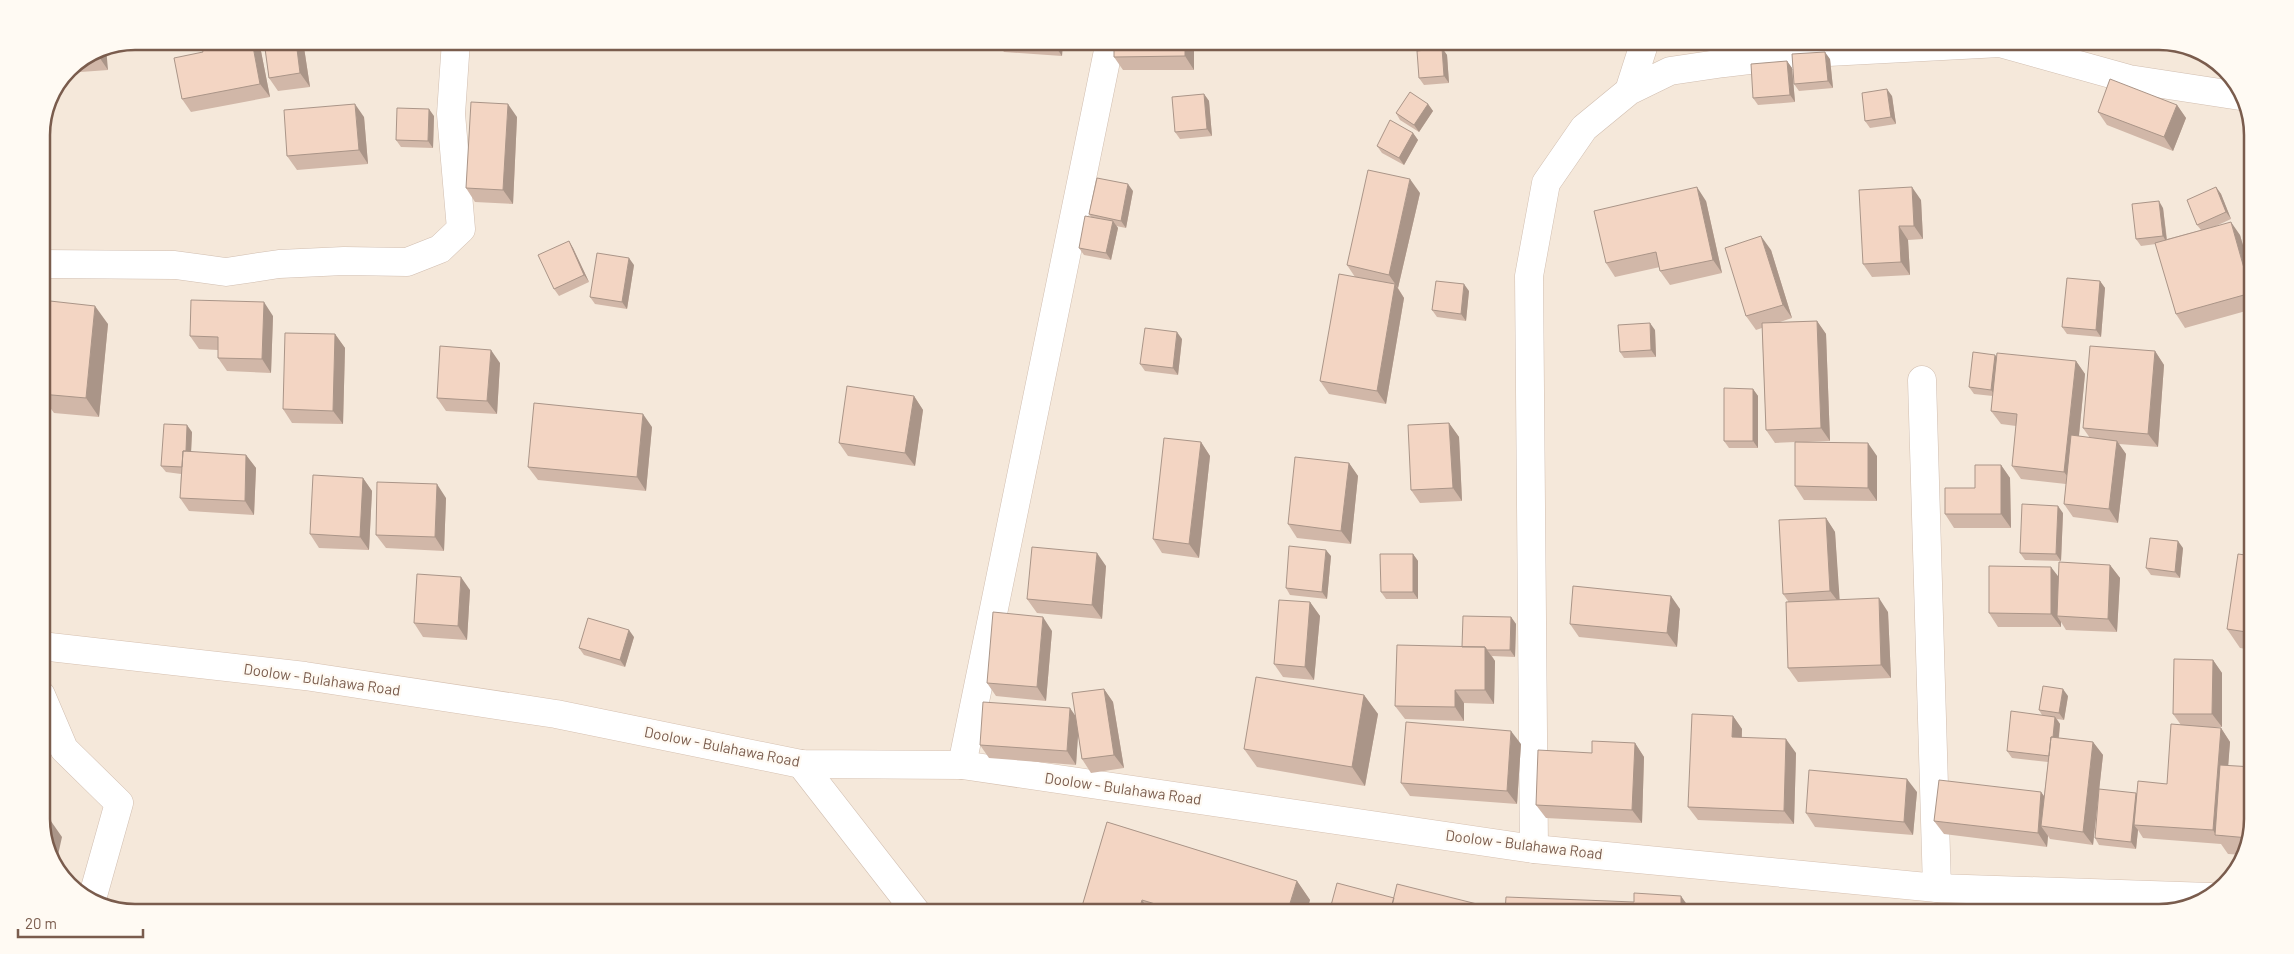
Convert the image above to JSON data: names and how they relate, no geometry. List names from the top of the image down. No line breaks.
{"streets":{"street":["Doolow - Bulahawa Road"]},"scale_bar":"20 m"}
